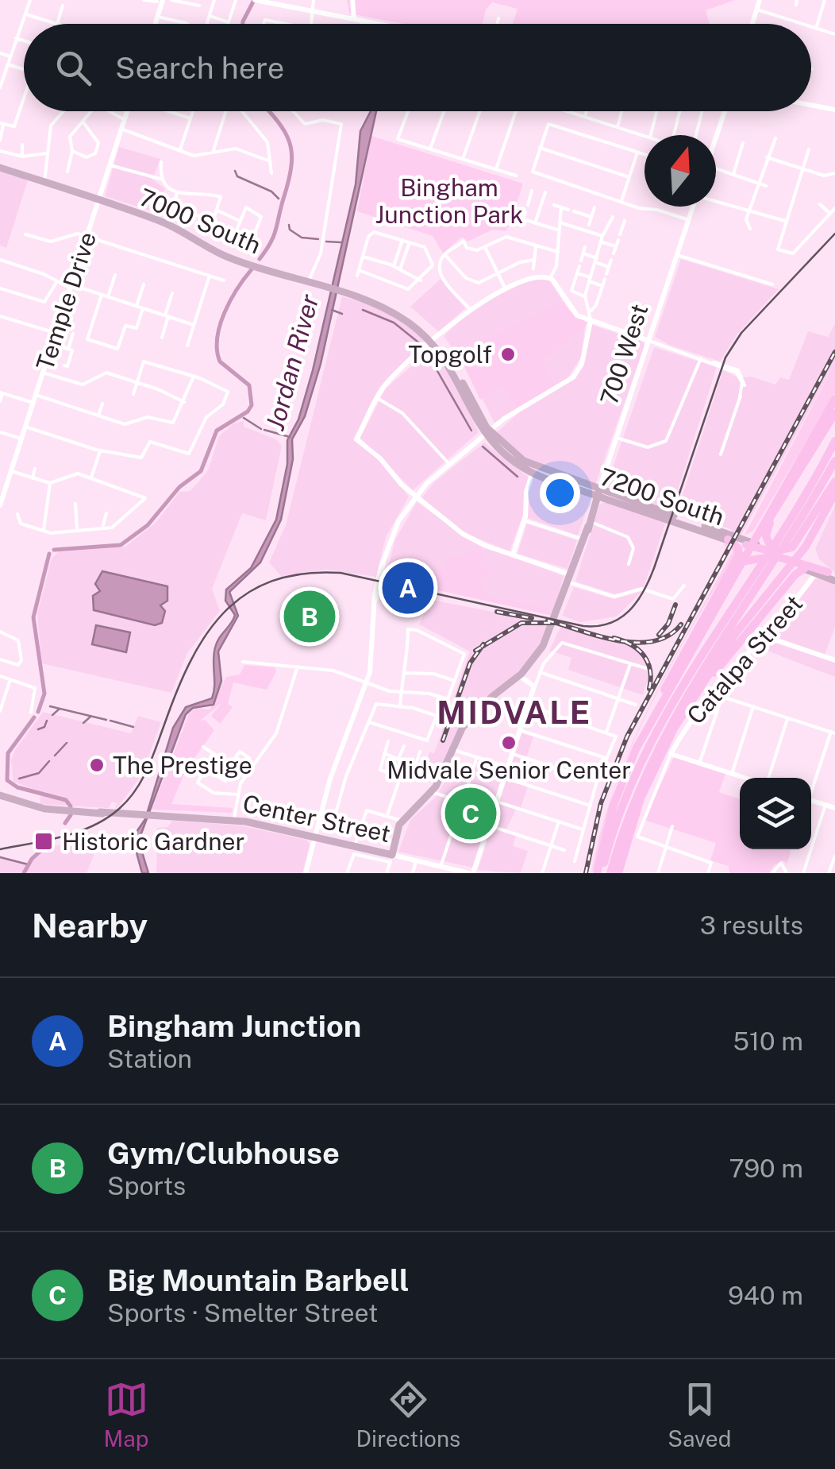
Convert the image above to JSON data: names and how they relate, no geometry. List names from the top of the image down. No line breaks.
{"streets":{"main road":["7000 South","700 West","7200 South","Center Street"],"street":["Temple Drive","Catalpa Street"]},"crossings":[["7000 South","Temple Drive"],["700 West","7200 South"]],"districts":["MIDVALE"],"water":["Jordan River"],"parks":["Bingham Junction Park"],"places":{"other":["Topgolf","Midvale Senior Center","The Prestige"],"transit":["Historic Gardner"]},"north":"top","page":{"search":"Search here","pins":["A","B","C"],"heading":["Nearby","3 results"],"list":[{"mark":"A","name":"Bingham Junction","note":"Station","value":"510 m"},{"mark":"B","name":"Gym/Clubhouse","note":"Sports","value":"790 m"},{"mark":"C","name":"Big Mountain Barbell","note":"Sports · Smelter Street","value":"940 m"}],"nav":["Map","Directions","Saved"]}}
